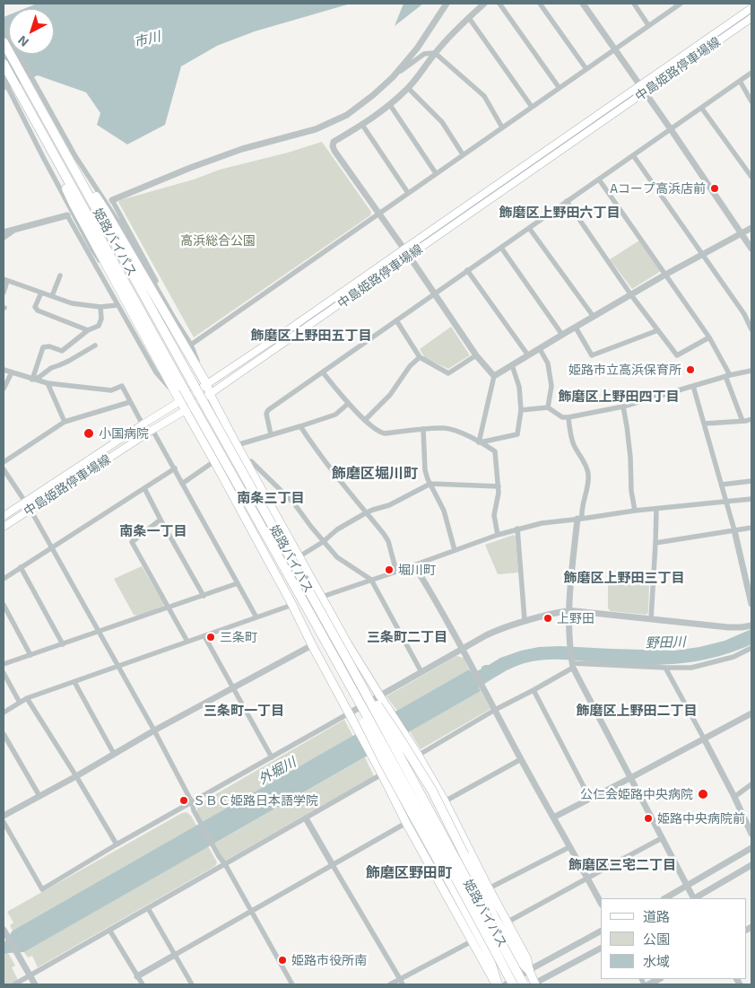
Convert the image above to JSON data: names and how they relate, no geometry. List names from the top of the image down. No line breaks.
{"streets":{"highway":["姫路バイパス"],"main road":["中島姫路停車場線"]},"districts":["飾磨区上野田六丁目","飾磨区上野田五丁目","飾磨区上野田四丁目","飾磨区堀川町","南条三丁目","南条一丁目","飾磨区上野田三丁目","三条町二丁目","三条町一丁目","飾磨区上野田二丁目","飾磨区三宅二丁目","飾磨区野田町"],"water":["市川","野田川","外堀川"],"parks":["高浜総合公園"],"places":["Aコープ高浜店前","姫路市立高浜保育所","小国病院","堀川町","上野田","三条町","公仁会姫路中央病院","ＳＢＣ姫路日本語学院","姫路中央病院前","姫路市役所南"],"legend":["道路","公園","水域"],"north":"bottom left"}
